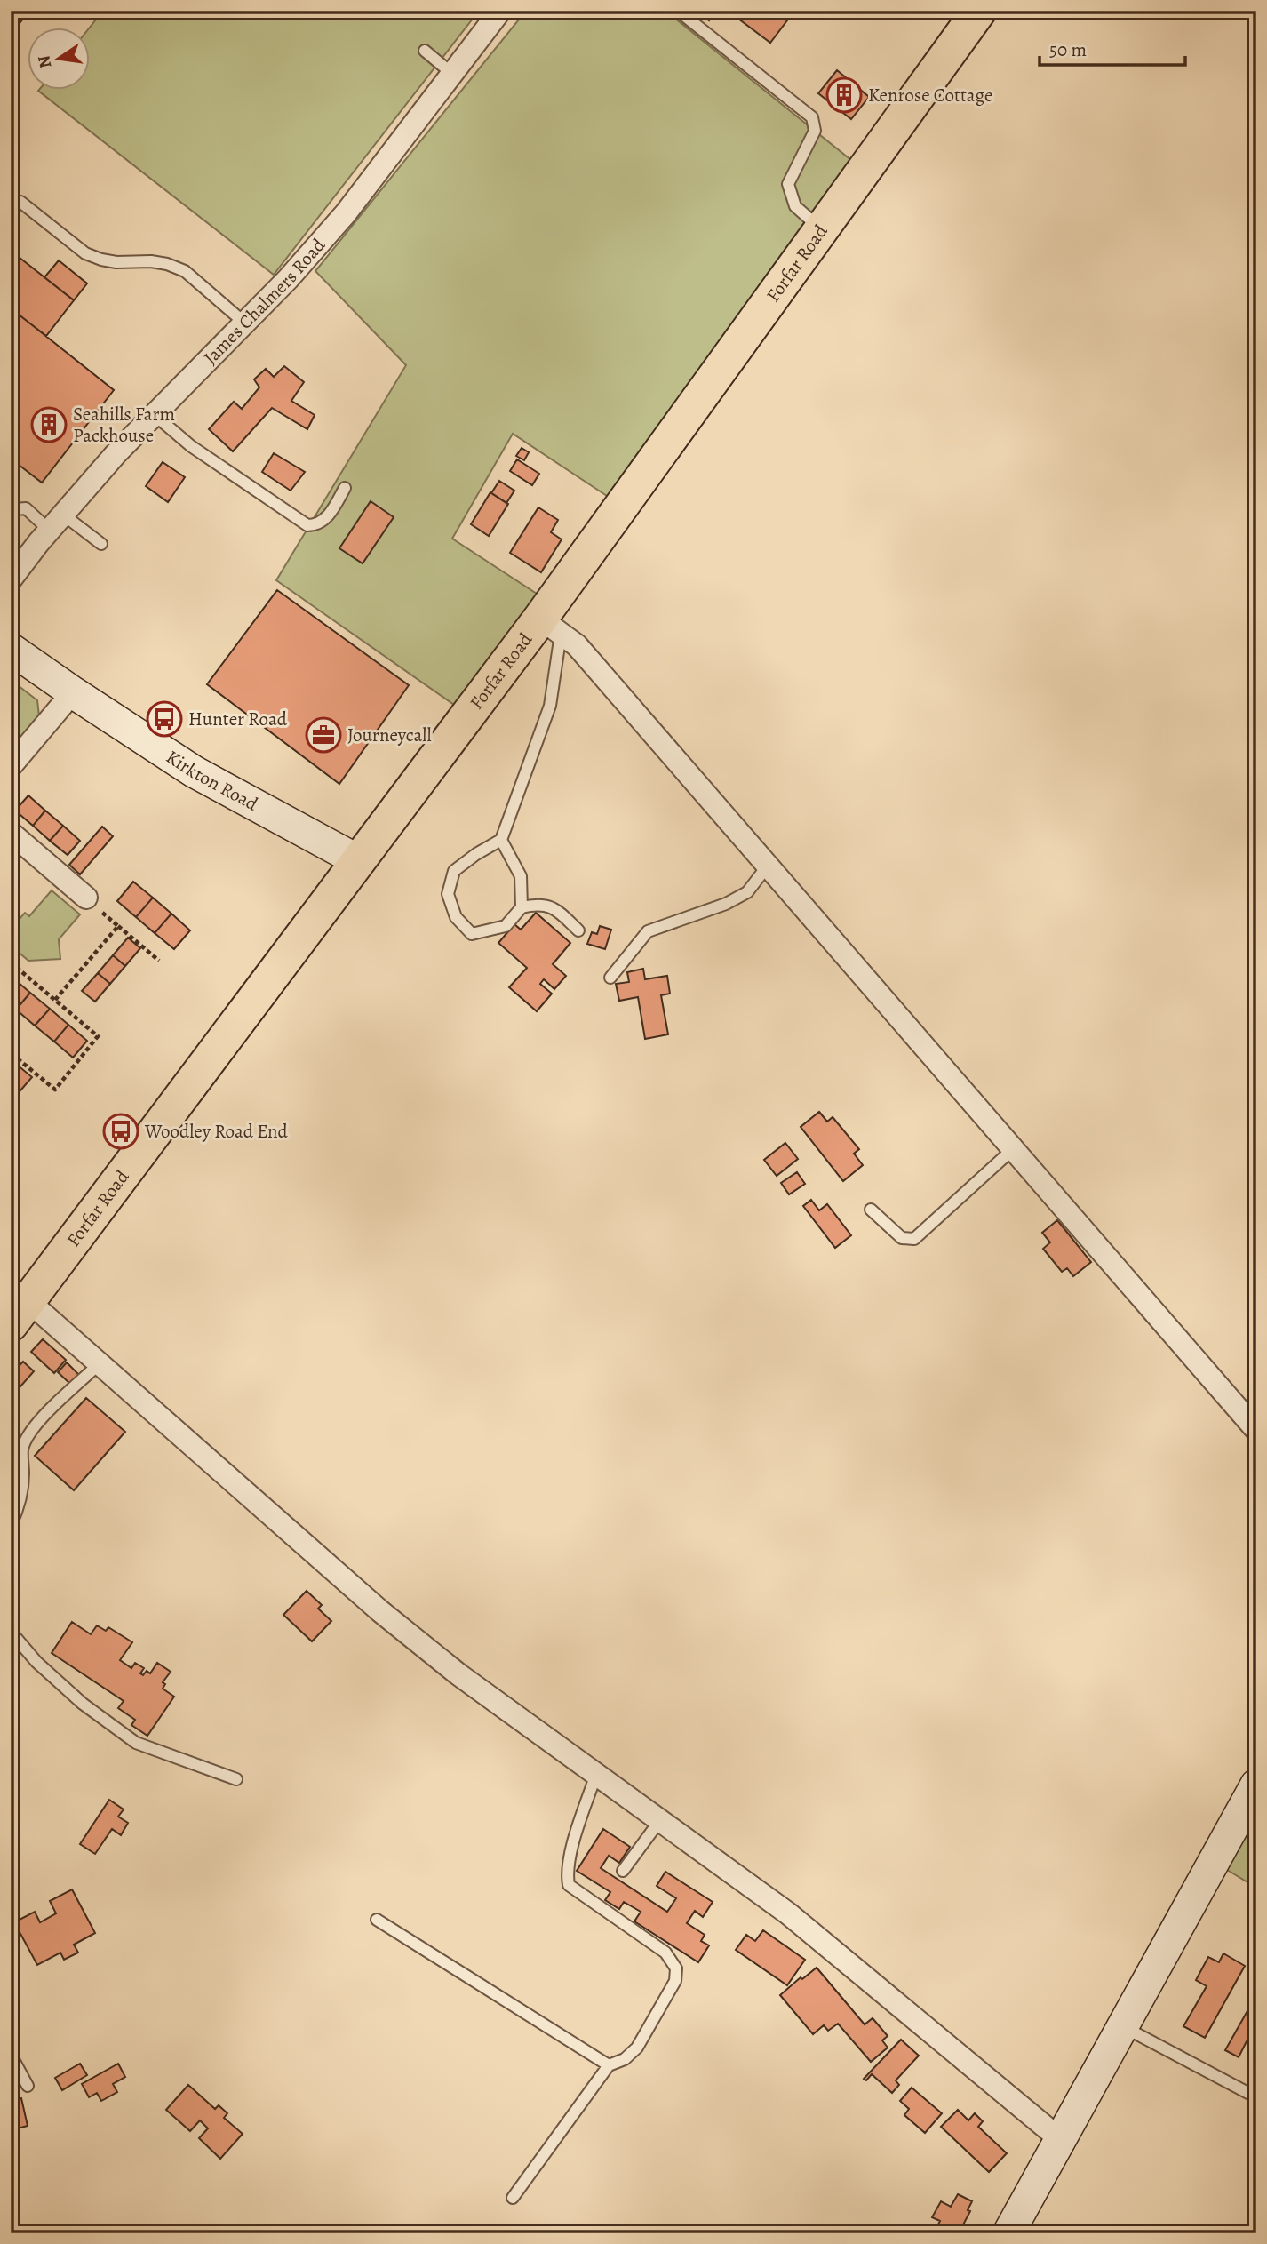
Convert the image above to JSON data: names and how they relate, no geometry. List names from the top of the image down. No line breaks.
{"streets":{"main road":["Forfar Road"],"street":["James Chalmers Road","Kirkton Road"]},"crossings":[["Forfar Road","Kirkton Road"]],"places":{"building":["Kenrose Cottage","Seahills Farm Packhouse"],"bus stop":["Hunter Road","Woodley Road End"],"office":["Journeycall"]},"scale_bar":"50 m","north":"left"}
